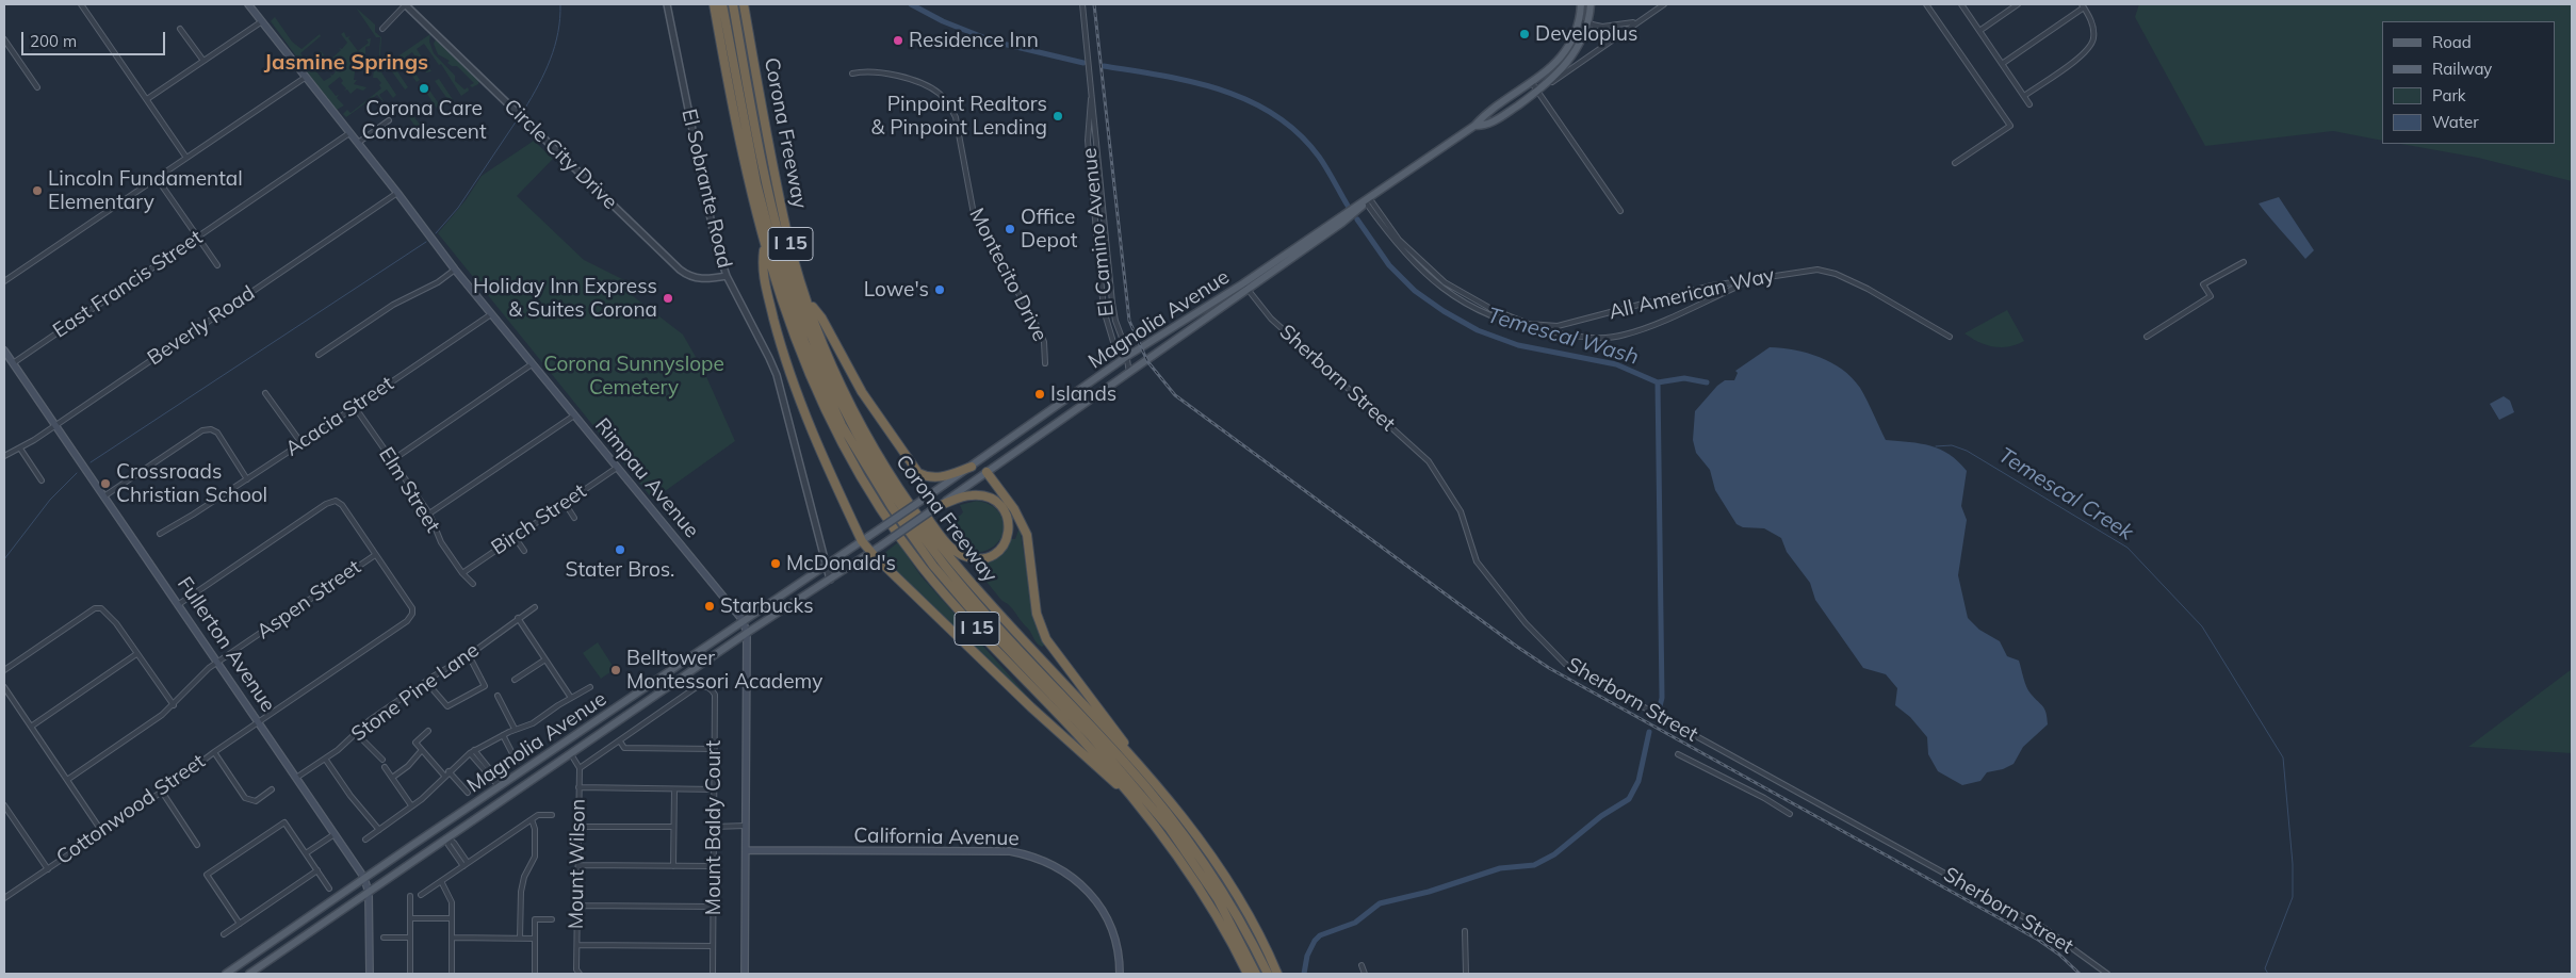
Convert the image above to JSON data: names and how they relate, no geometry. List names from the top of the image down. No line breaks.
{"streets":{"highway":["Corona Freeway","I 15"],"main road":["Magnolia Avenue","Rimpau Avenue","Fullerton Avenue","California Avenue"],"street":["Circle City Drive","El Sobrante Road","El Camino Avenue","Montecito Drive","East Francis Street","All American Way","Beverly Road","Sherborn Street","Acacia Street","Elm Street","Birch Street","Aspen Street","Stone Pine Lane","Cottonwood Street","Mount Baldy Court","Mount Wilson"]},"crossings":[["Circle City Drive","El Sobrante Road"],["El Sobrante Road","Magnolia Avenue"],["El Camino Avenue","Magnolia Avenue"],["East Francis Street","Rimpau Avenue"],["East Francis Street","Fullerton Avenue"],["All American Way","Magnolia Avenue"],["Magnolia Avenue","Sherborn Street"],["Magnolia Avenue","Rimpau Avenue"],["Magnolia Avenue","Fullerton Avenue"],["Beverly Road","Rimpau Avenue"],["Beverly Road","Fullerton Avenue"],["Acacia Street","Rimpau Avenue"],["Acacia Street","Elm Street"],["Rimpau Avenue","Birch Street"],["Rimpau Avenue","California Avenue"],["Elm Street","Birch Street"],["Aspen Street","Fullerton Avenue"],["Aspen Street","Cottonwood Street"],["Fullerton Avenue","Stone Pine Lane"],["Fullerton Avenue","Cottonwood Street"]],"districts":["Jasmine Springs"],"water":["Temescal Wash","Temescal Creek"],"parks":["Corona Sunnyslope Cemetery"],"places":["Developlus","Residence Inn","Corona Care Convalescent","Pinpoint Realtors & Pinpoint Lending","Lincoln Fundamental Elementary","Office Depot","Lowe's","Holiday Inn Express & Suites Corona","Islands","Crossroads Christian School","Stater Bros.","McDonald's","Starbucks","Belltower Montessori Academy"],"legend":["Road","Railway","Park","Water"],"scale_bar":"200 m"}
